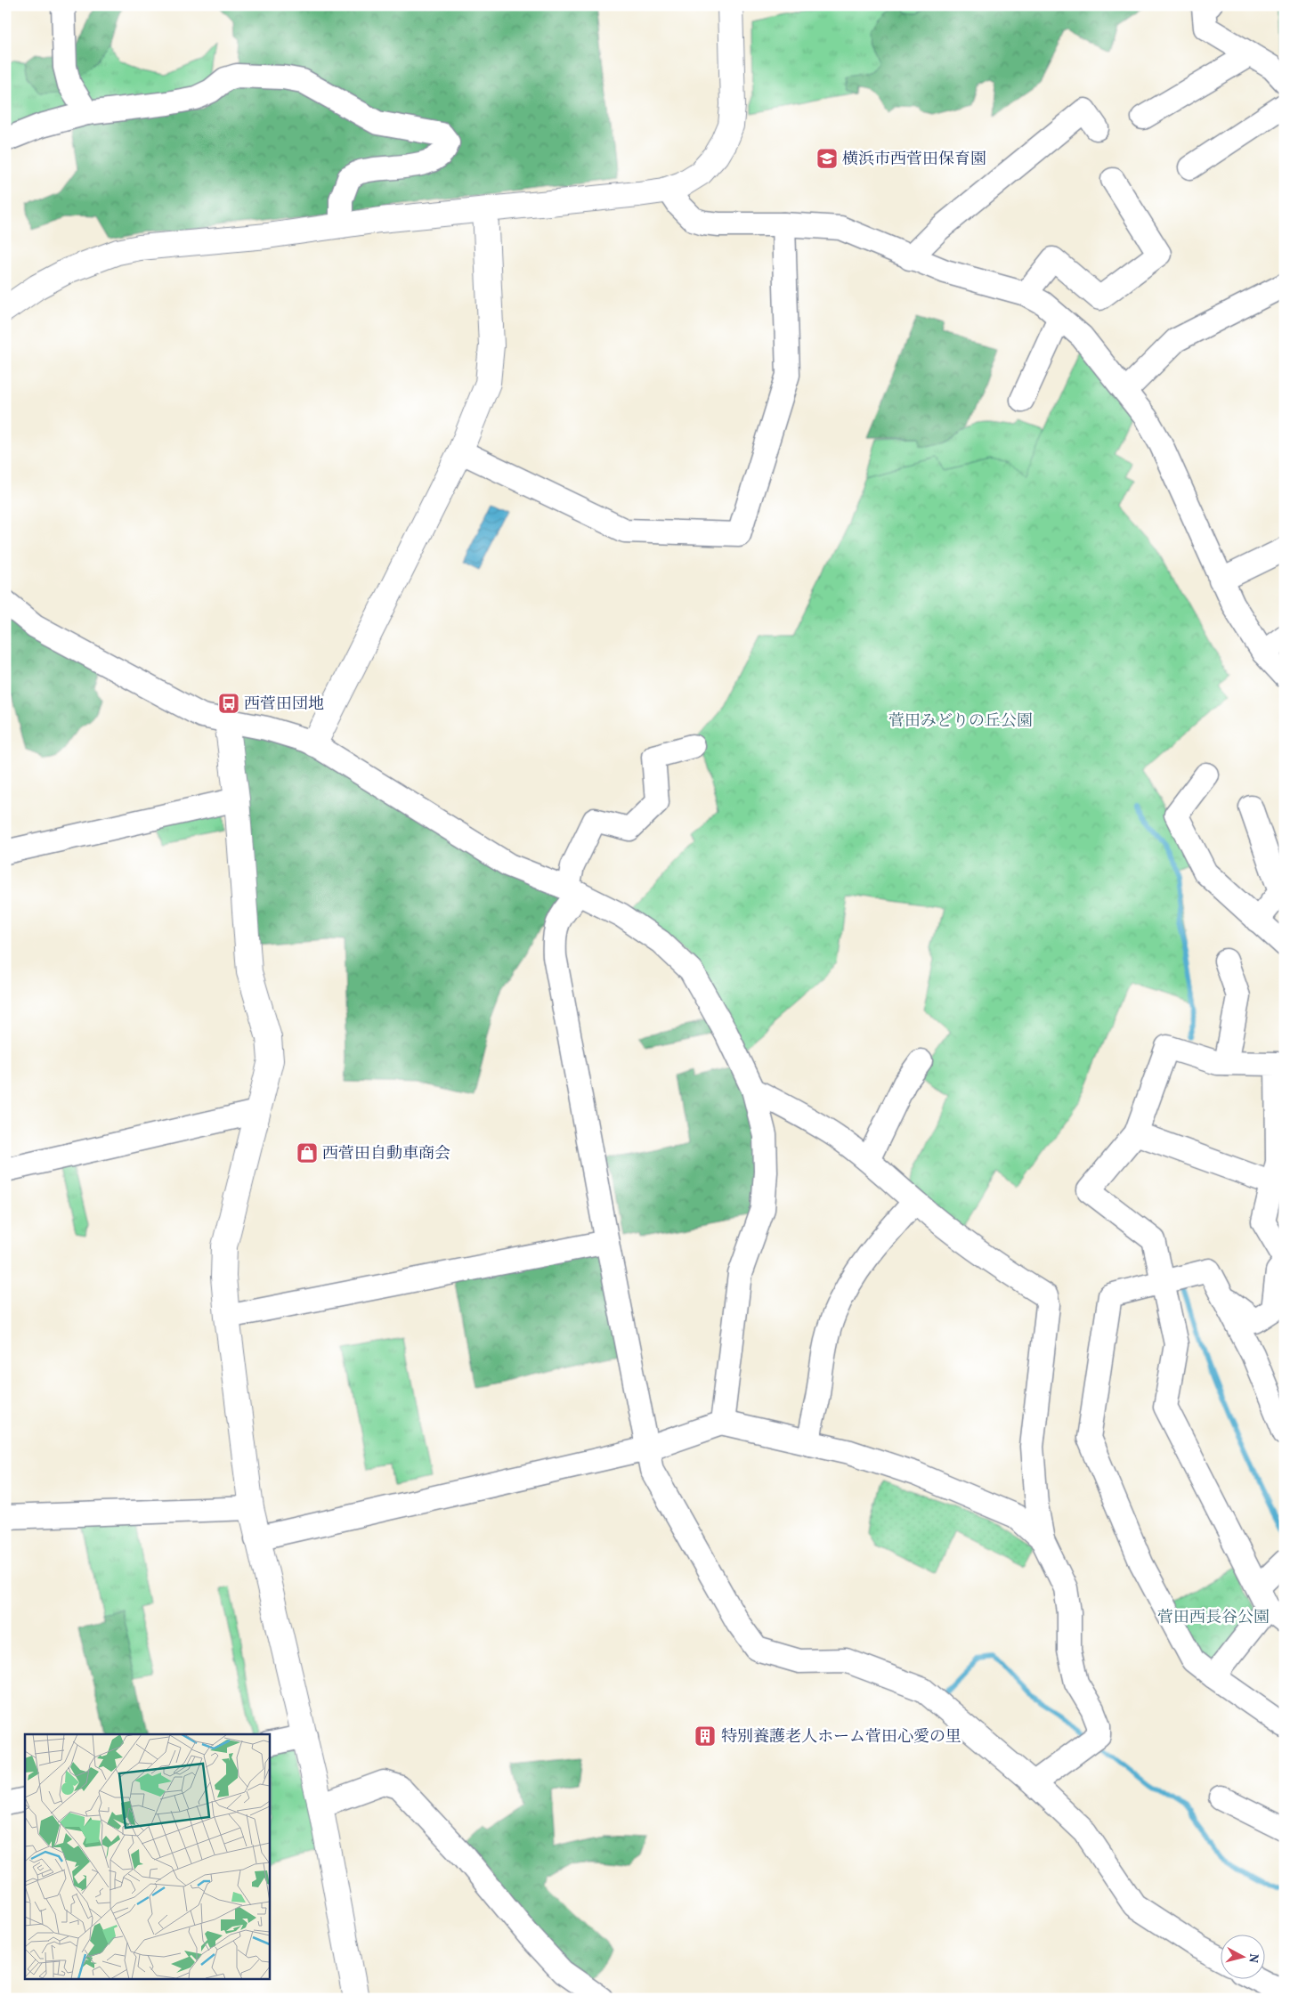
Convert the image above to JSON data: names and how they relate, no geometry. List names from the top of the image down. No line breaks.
{"parks":["菅田みどりの丘公園","菅田西長谷公園"],"places":{"school or university":["横浜市西菅田保育園"],"bus stop":["西菅田団地"],"shop":["西菅田自動車商会"],"building":["特別養護老人ホーム菅田心愛の里"]},"north":"right"}
